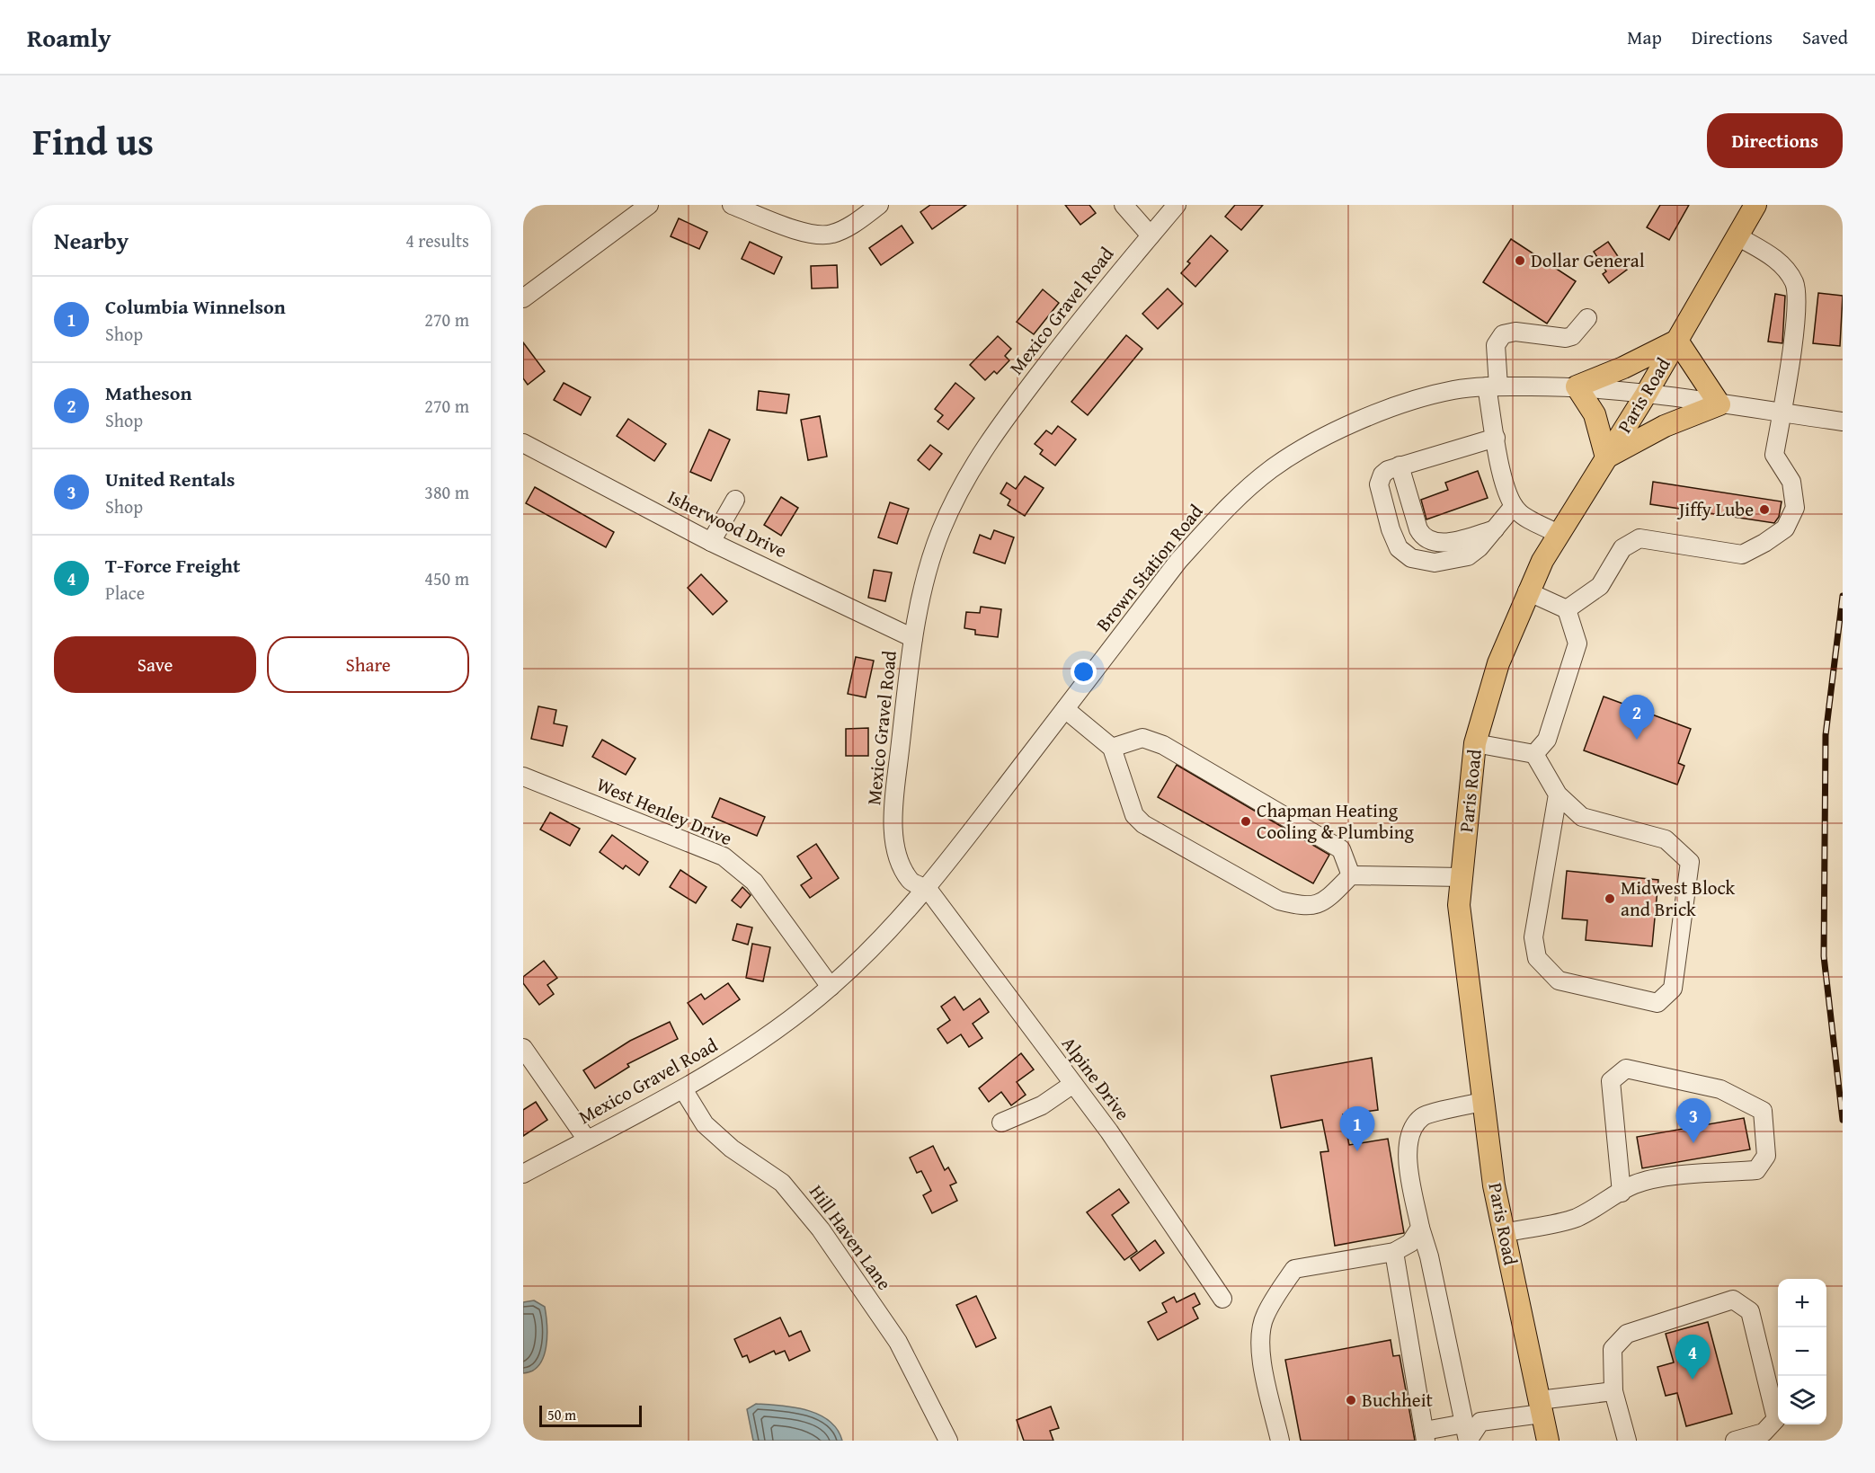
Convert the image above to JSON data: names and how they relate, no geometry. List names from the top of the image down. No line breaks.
{"streets":{"main road":["Paris Road"],"street":["Mexico Gravel Road","Isherwood Drive","Brown Station Road","West Henley Drive","Alpine Drive","Hill Haven Lane"]},"crossings":[["Mexico Gravel Road","Isherwood Drive"],["Mexico Gravel Road","Brown Station Road"],["Mexico Gravel Road","West Henley Drive"],["Mexico Gravel Road","Alpine Drive"],["Mexico Gravel Road","Hill Haven Lane"],["Paris Road","Brown Station Road"],["Brown Station Road","Alpine Drive"]],"places":["Dollar General","Jiffy Lube","Chapman Heating Cooling & Plumbing","Midwest Block and Brick","Buchheit"],"scale_bar":"50 m","page":{"header":"Roamly","nav":["Map","Directions","Saved"],"title":"Find us","buttons":["Directions",["Save","Share"]],"heading":["Nearby","4 results"],"list":[{"mark":"1","name":"Columbia Winnelson","note":"Shop","value":"270 m"},{"mark":"2","name":"Matheson","note":"Shop","value":"270 m"},{"mark":"3","name":"United Rentals","note":"Shop","value":"380 m"},{"mark":"4","name":"T-Force Freight","note":"Place","value":"450 m"}],"pins":["2","3","1","4"],"map_buttons":["+","−"],"scale":"50 m"}}
